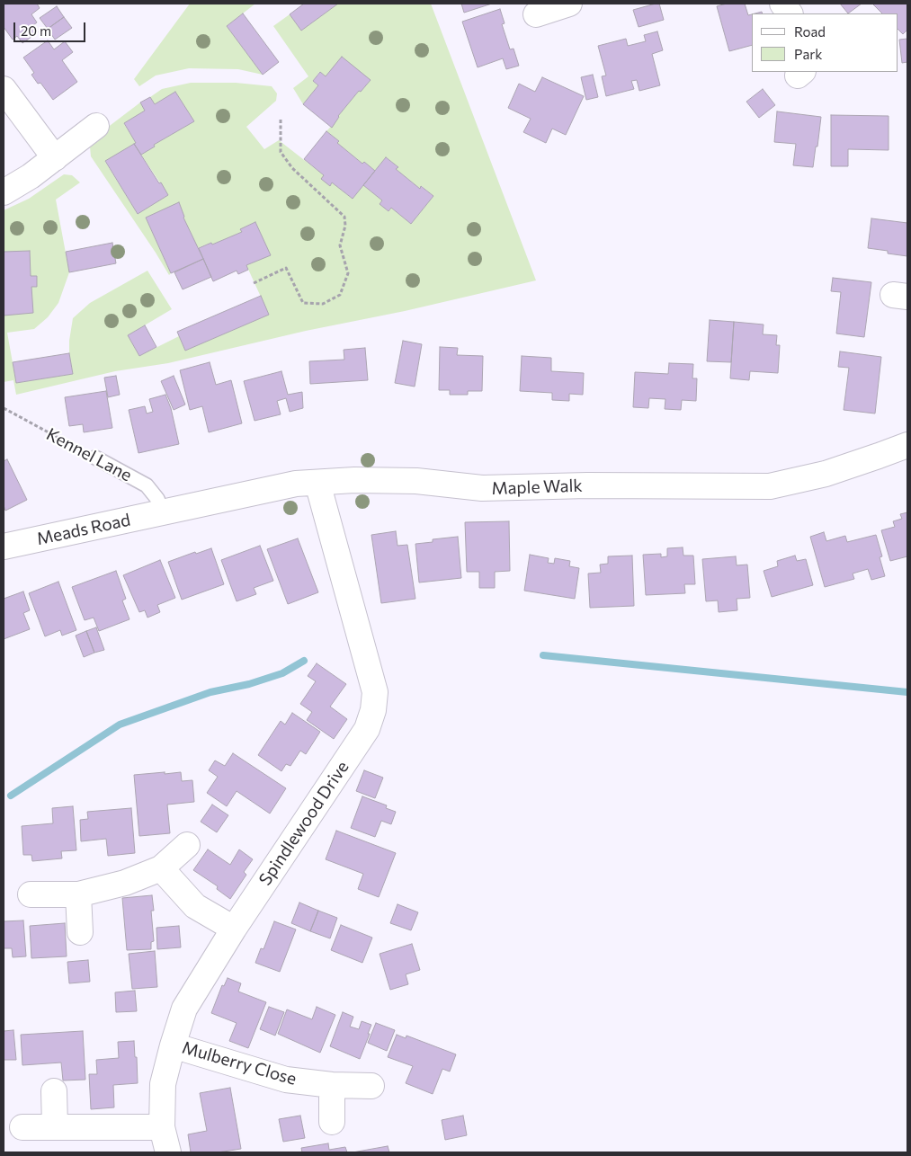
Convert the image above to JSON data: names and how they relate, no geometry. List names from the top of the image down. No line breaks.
{"streets":{"street":["Maple Walk","Meads Road","Spindlewood Drive","Mulberry Close"],"lane":["Kennel Lane"]},"crossings":[["Kennel Lane","Maple Walk"],["Kennel Lane","Meads Road"],["Maple Walk","Meads Road"],["Maple Walk","Spindlewood Drive"],["Spindlewood Drive","Mulberry Close"]],"legend":["Road","Park"],"scale_bar":"20 m"}
